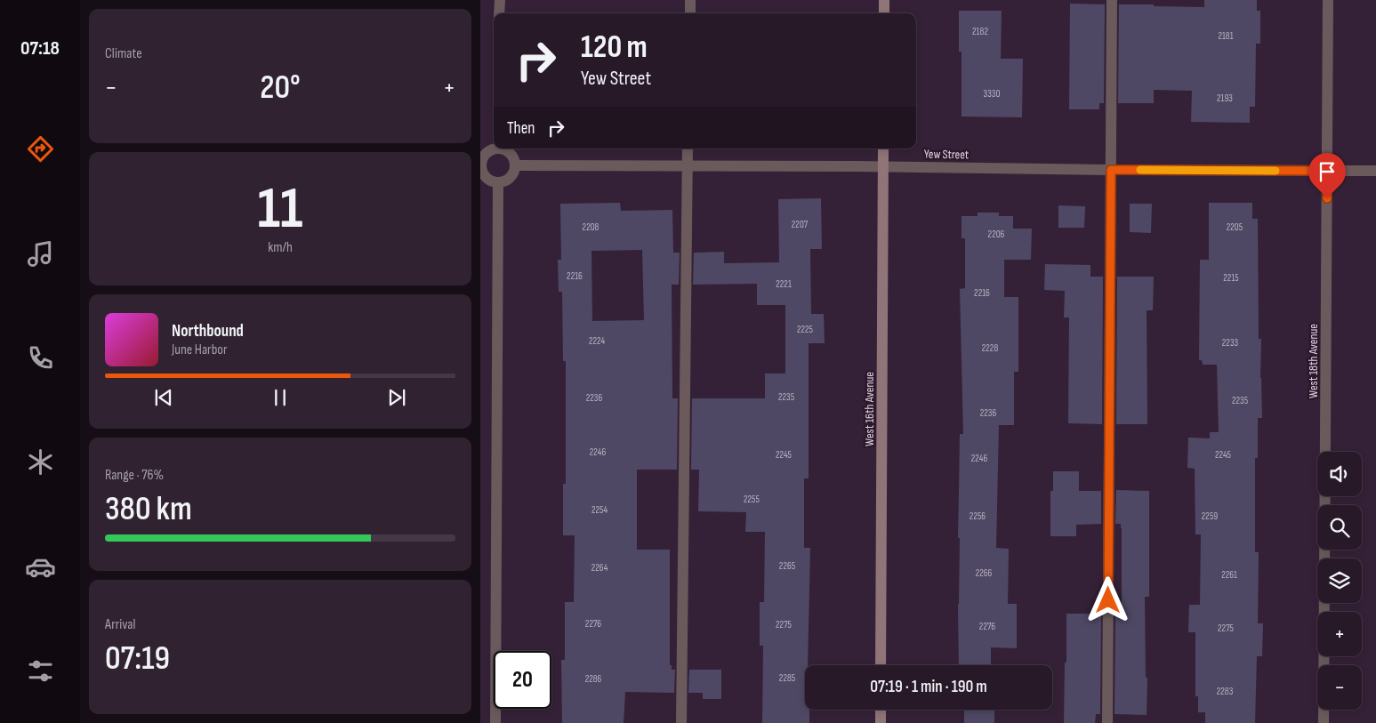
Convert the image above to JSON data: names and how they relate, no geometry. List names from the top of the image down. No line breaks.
{"streets":{"main road":["West 16th Avenue"],"street":["Yew Street","West 18th Avenue"]},"crossings":[["Yew Street","West 18th Avenue"],["Yew Street","West 16th Avenue"]],"house_numbers":["2182","2181","3330","2193","2207","2208","2205","2206","2216","2215","2221","2216","2225","2224","2233","2228","2235","2236","2235","2236","2246","2245","2245","2246","2255","2254","2256","2259","2265","2264","2266","2261","2276","2275","2276","2275","2285","2286","2283"],"page":{"tabs":"07:18","tile":["Climate",["11","km/h"],["Range · 76%","380 km"],["Arrival","07:19"]],"turn":["120 m","Yew Street"],"heat":["−","20°","+"],"then":"Then","song":["Northbound","June Harbor"],"map_buttons":["+","−"],"limit":"20","trip":"07:19 · 1 min · 190 m"}}
